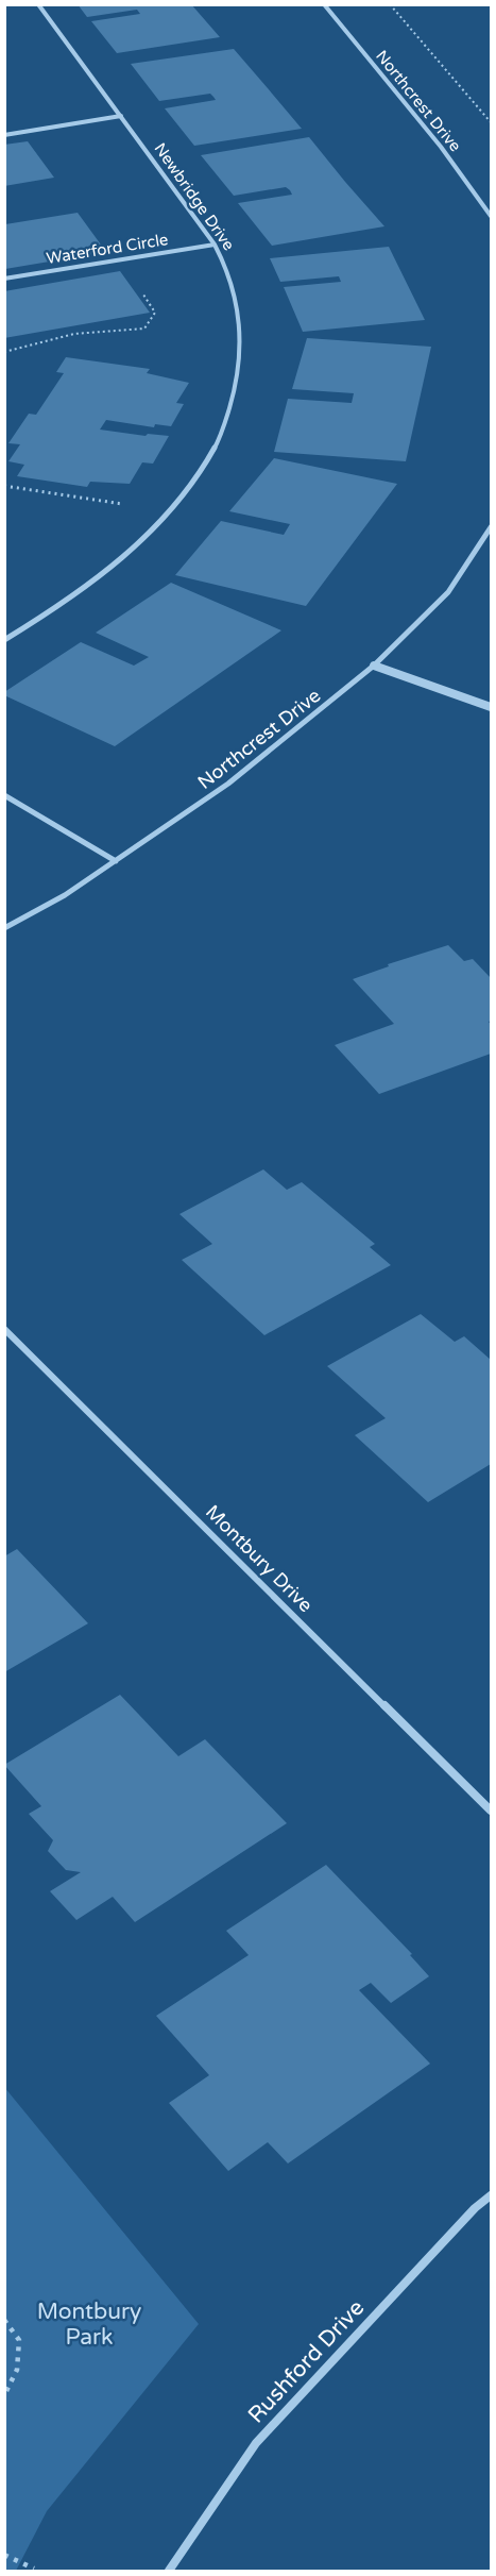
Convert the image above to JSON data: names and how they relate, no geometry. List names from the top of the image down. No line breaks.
{"streets":{"street":["Northcrest Drive","Newbridge Drive","Waterford Circle","Montbury Drive","Rushford Drive"]},"crossings":[["Newbridge Drive","Waterford Circle"]],"parks":["Montbury Park"]}
